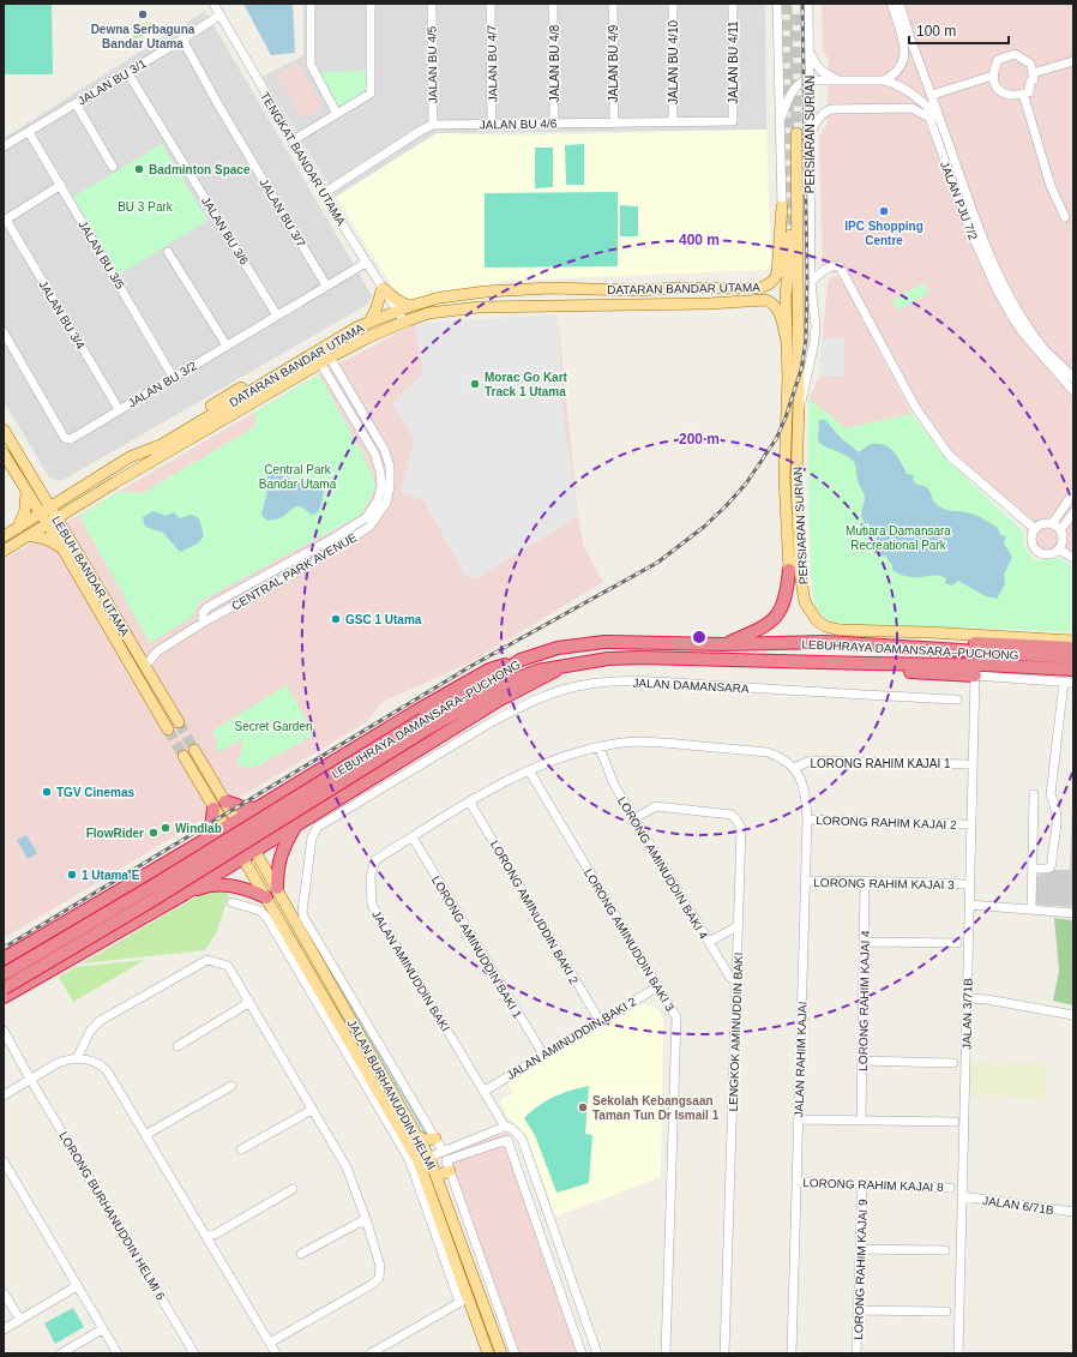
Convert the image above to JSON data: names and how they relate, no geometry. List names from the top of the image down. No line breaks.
{"streets":{"highway":["LEBUHRAYA DAMANSARA–PUCHONG"],"main road":["PERSIARAN SURIAN","DATARAN BANDAR UTAMA","LEBUH BANDAR UTAMA","JALAN BURHANUDDIN HELMI"],"street":["JALAN BU 4/10","JALAN BU 4/11","JALAN BU 4/7","JALAN BU 4/8","JALAN BU 4/9","JALAN BU 4/5","JALAN BU 3/1","JALAN BU 4/6","TENGKAT BANDAR UTAMA","JALAN PJU 7/2","JALAN BU 3/7","JALAN BU 3/6","JALAN BU 3/5","JALAN BU 3/4","JALAN BU 3/2","CENTRAL PARK AVENUE","JALAN DAMANSARA","LORONG RAHIM KAJAI 1","LORONG RAHIM KAJAI 2","LORONG AMINUDDIN BAKI 4","LORONG RAHIM KAJAI 3","LORONG AMINUDDIN BAKI 2","LORONG AMINUDDIN BAKI 3","LORONG AMINUDDIN BAKI 1","JALAN AMINUDDIN BAKI","LORONG RAHIM KAJAI 4","JALAN 3/71B","LENGKOK AMINUDDIN BAKI","JALAN AMINUDDIN BAKI 2","JALAN RAHIM KAJAI","LORONG RAHIM KAJAI 8","JALAN 6/71B","LORONG BURHANUDDIN HELMI 6","LORONG RAHIM KAJAI 9"]},"crossings":[["JALAN BU 4/10","JALAN BU 4/6"],["JALAN BU 4/11","JALAN BU 4/6"],["JALAN BU 4/7","JALAN BU 4/6"],["JALAN BU 4/8","JALAN BU 4/6"],["JALAN BU 4/9","JALAN BU 4/6"],["JALAN BU 4/5","JALAN BU 4/6"],["JALAN BU 3/1","TENGKAT BANDAR UTAMA"],["JALAN BU 3/1","JALAN BU 3/7"],["JALAN BU 3/1","JALAN BU 3/6"],["JALAN BU 3/1","JALAN BU 3/5"],["JALAN BU 4/6","TENGKAT BANDAR UTAMA"],["PERSIARAN SURIAN","JALAN PJU 7/2"],["PERSIARAN SURIAN","DATARAN BANDAR UTAMA"],["TENGKAT BANDAR UTAMA","DATARAN BANDAR UTAMA"],["TENGKAT BANDAR UTAMA","JALAN BU 3/2"],["JALAN BU 3/7","JALAN BU 3/2"],["JALAN BU 3/6","JALAN BU 3/2"],["JALAN BU 3/5","JALAN BU 3/2"],["DATARAN BANDAR UTAMA","CENTRAL PARK AVENUE"],["DATARAN BANDAR UTAMA","LEBUH BANDAR UTAMA"],["JALAN BU 3/4","JALAN BU 3/2"],["CENTRAL PARK AVENUE","LEBUH BANDAR UTAMA"],["JALAN DAMANSARA","JALAN BURHANUDDIN HELMI"],["LORONG RAHIM KAJAI 1","JALAN AMINUDDIN BAKI"],["LORONG RAHIM KAJAI 1","JALAN RAHIM KAJAI"],["LORONG RAHIM KAJAI 2","JALAN RAHIM KAJAI"],["LORONG AMINUDDIN BAKI 4","JALAN AMINUDDIN BAKI"],["LORONG AMINUDDIN BAKI 4","LENGKOK AMINUDDIN BAKI"],["LORONG RAHIM KAJAI 3","LORONG RAHIM KAJAI 4"],["LORONG RAHIM KAJAI 3","JALAN RAHIM KAJAI"],["LORONG AMINUDDIN BAKI 2","JALAN AMINUDDIN BAKI"],["LORONG AMINUDDIN BAKI 2","JALAN AMINUDDIN BAKI 2"],["LORONG AMINUDDIN BAKI 3","JALAN AMINUDDIN BAKI"],["LORONG AMINUDDIN BAKI 3","JALAN AMINUDDIN BAKI 2"],["LORONG AMINUDDIN BAKI 1","JALAN AMINUDDIN BAKI"],["LORONG AMINUDDIN BAKI 1","JALAN AMINUDDIN BAKI 2"],["JALAN AMINUDDIN BAKI","JALAN AMINUDDIN BAKI 2"],["JALAN AMINUDDIN BAKI","JALAN RAHIM KAJAI"],["JALAN 3/71B","JALAN 6/71B"],["JALAN RAHIM KAJAI","LORONG RAHIM KAJAI 8"],["LORONG RAHIM KAJAI 8","LORONG RAHIM KAJAI 9"]],"parks":["BU 3 Park","Central Park Bandar Utama","Mutiara Damansara Recreational Park","Secret Garden"],"places":["Dewna Serbaguna Bandar Utama","Badminton Space","IPC Shopping Centre","Morac Go Kart Track 1 Utama","GSC 1 Utama","TGV Cinemas","Windlab","FlowRider","1 Utama E","Sekolah Kebangsaan Taman Tun Dr Ismail 1"],"scale_bar":"100 m","rings":["400 m","200 m"]}
